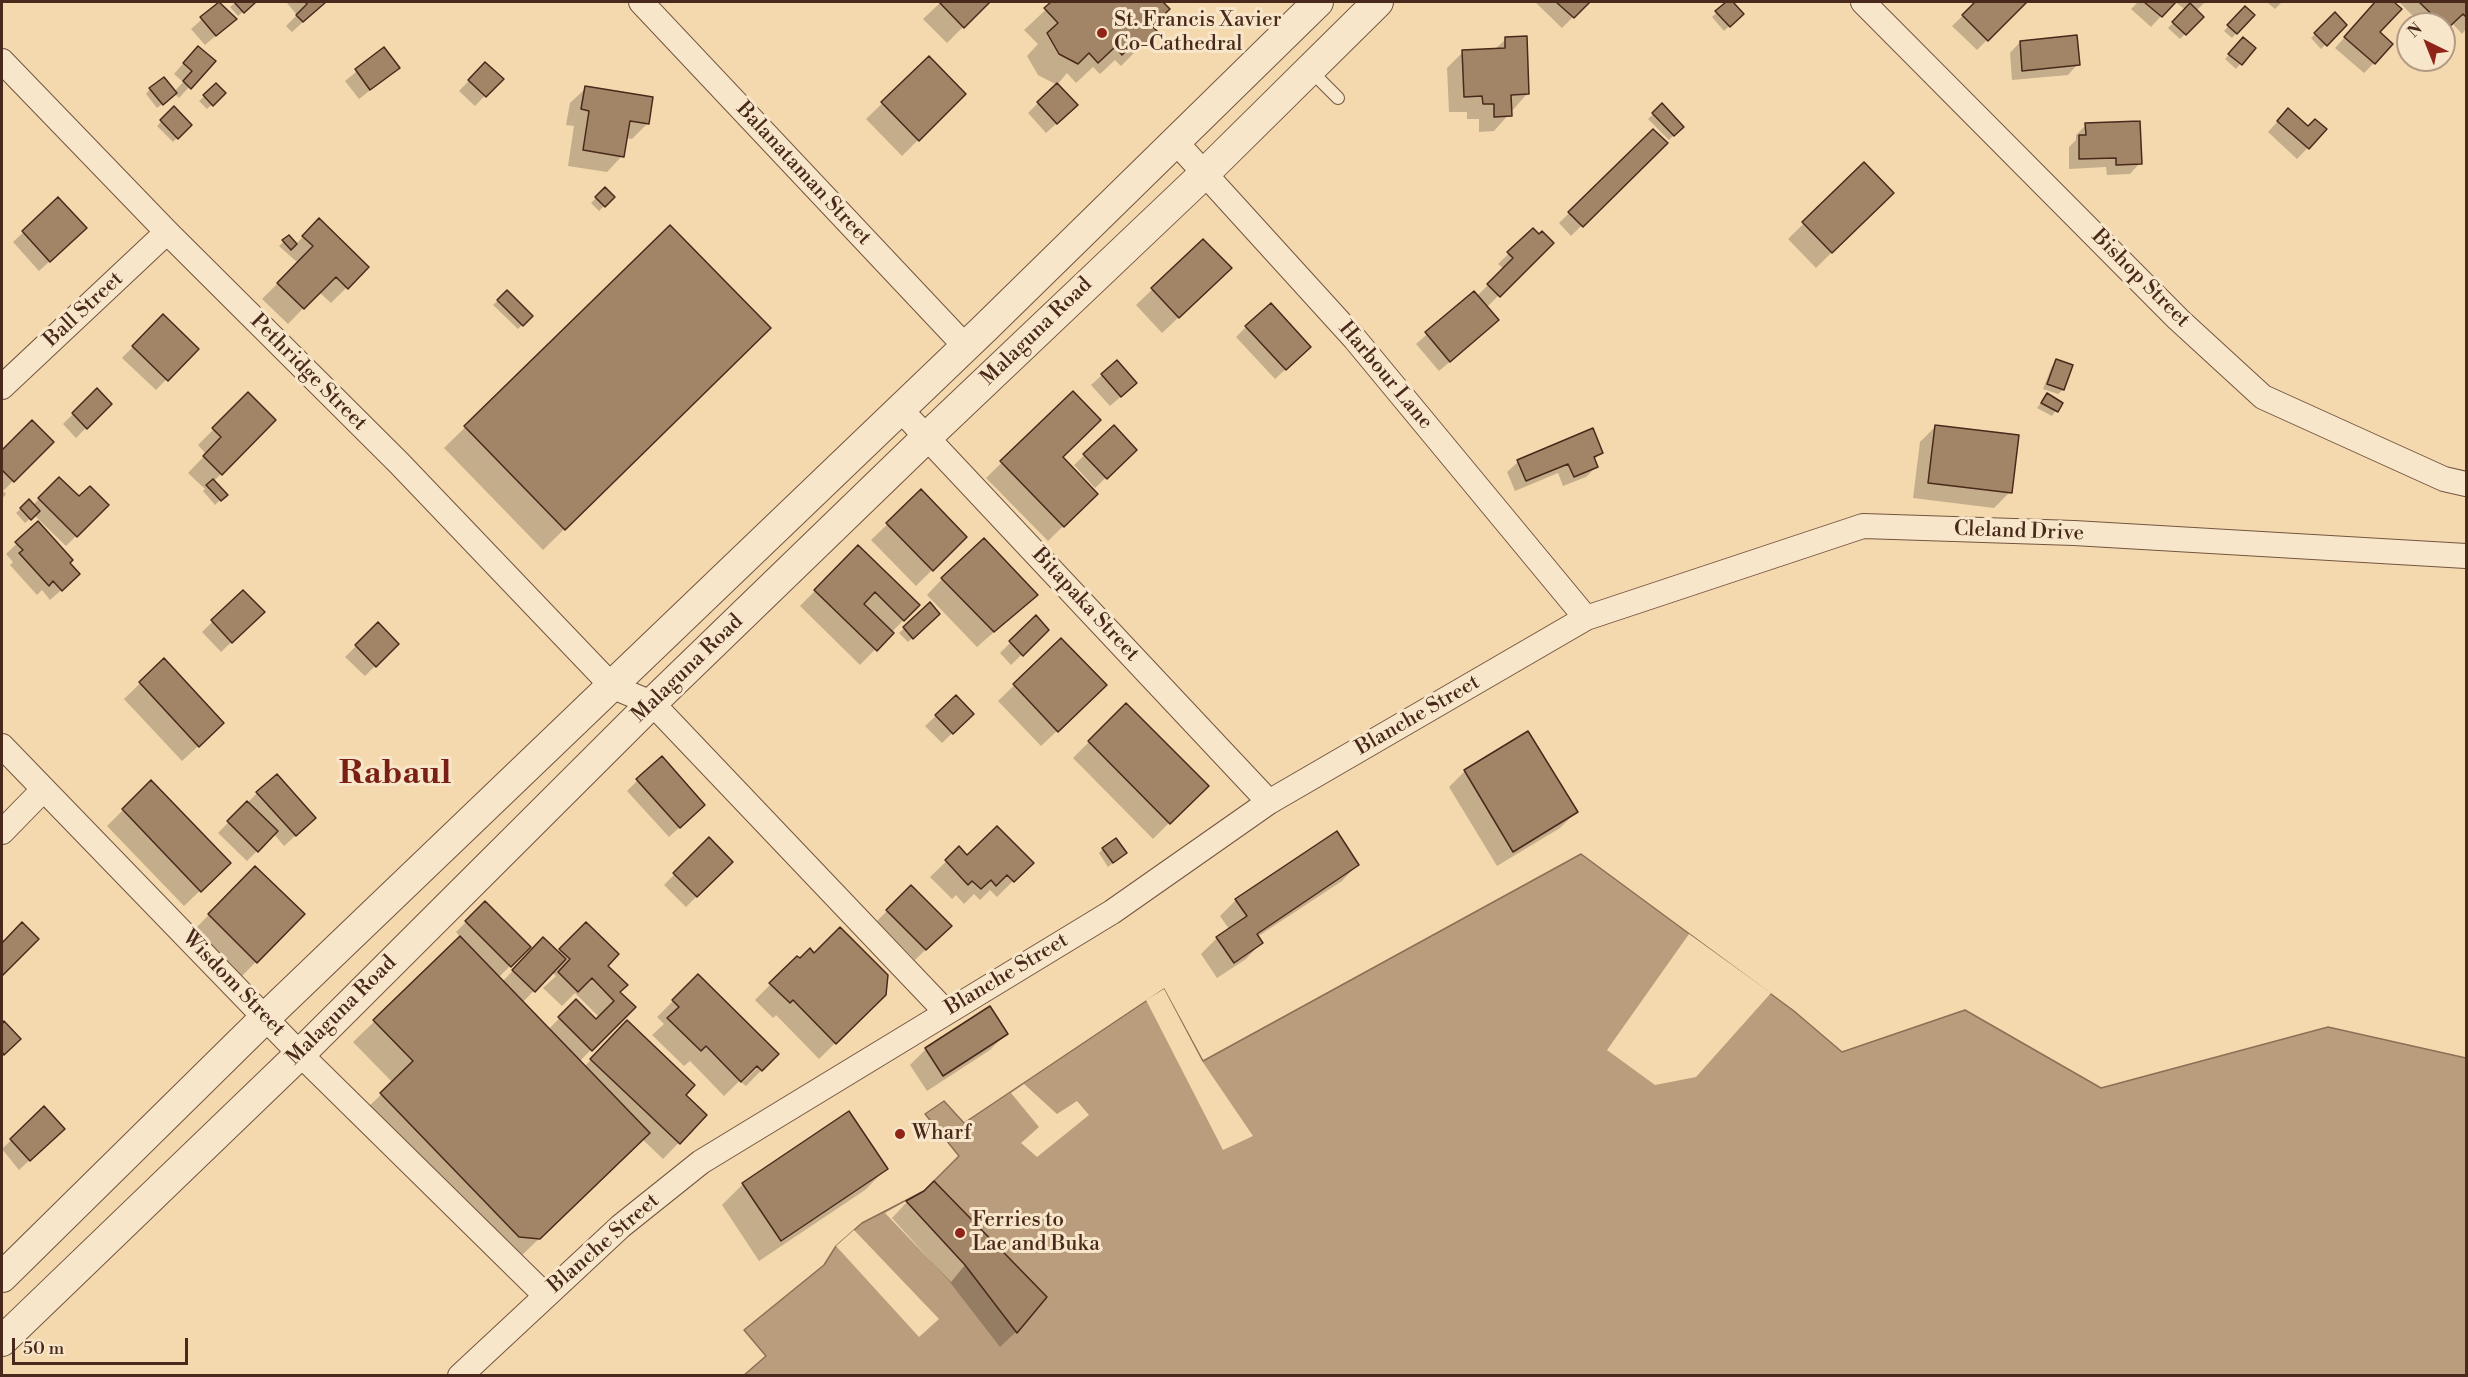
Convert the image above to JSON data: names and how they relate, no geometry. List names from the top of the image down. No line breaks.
{"streets":{"street":["Balanataman Street","Bishop Street","Ball Street","Malaguna Road","Pethridge Street","Harbour Lane","Cleland Drive","Bitapaka Street","Blanche Street","Wisdom Street"]},"crossings":[["Balanataman Street","Malaguna Road"],["Ball Street","Pethridge Street"],["Malaguna Road","Pethridge Street"],["Malaguna Road","Harbour Lane"],["Malaguna Road","Bitapaka Street"],["Malaguna Road","Wisdom Street"],["Harbour Lane","Cleland Drive"],["Harbour Lane","Blanche Street"],["Cleland Drive","Blanche Street"],["Bitapaka Street","Blanche Street"],["Blanche Street","Wisdom Street"]],"districts":["Rabaul"],"places":["St. Francis Xavier Co-Cathedral","Wharf","Ferries to Lae and Buka"],"scale_bar":"50 m","north":"top left"}
